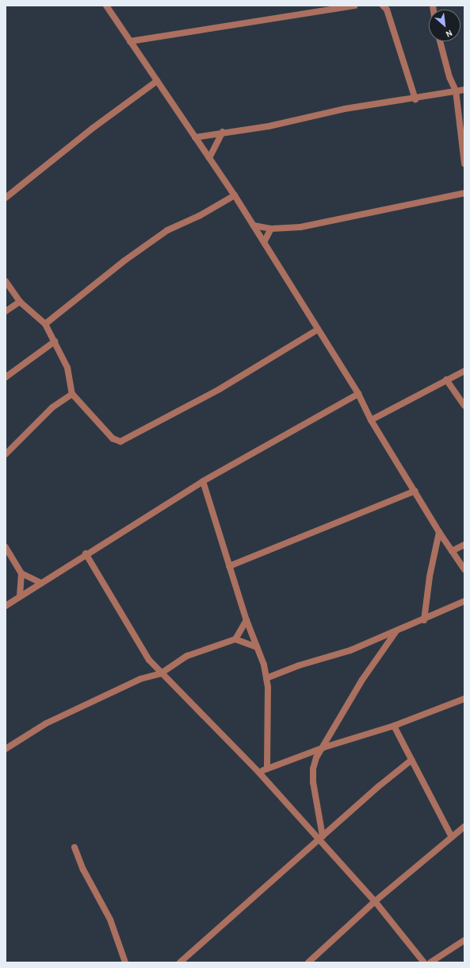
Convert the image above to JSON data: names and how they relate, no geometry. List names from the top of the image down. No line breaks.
{"north":"bottom right"}
